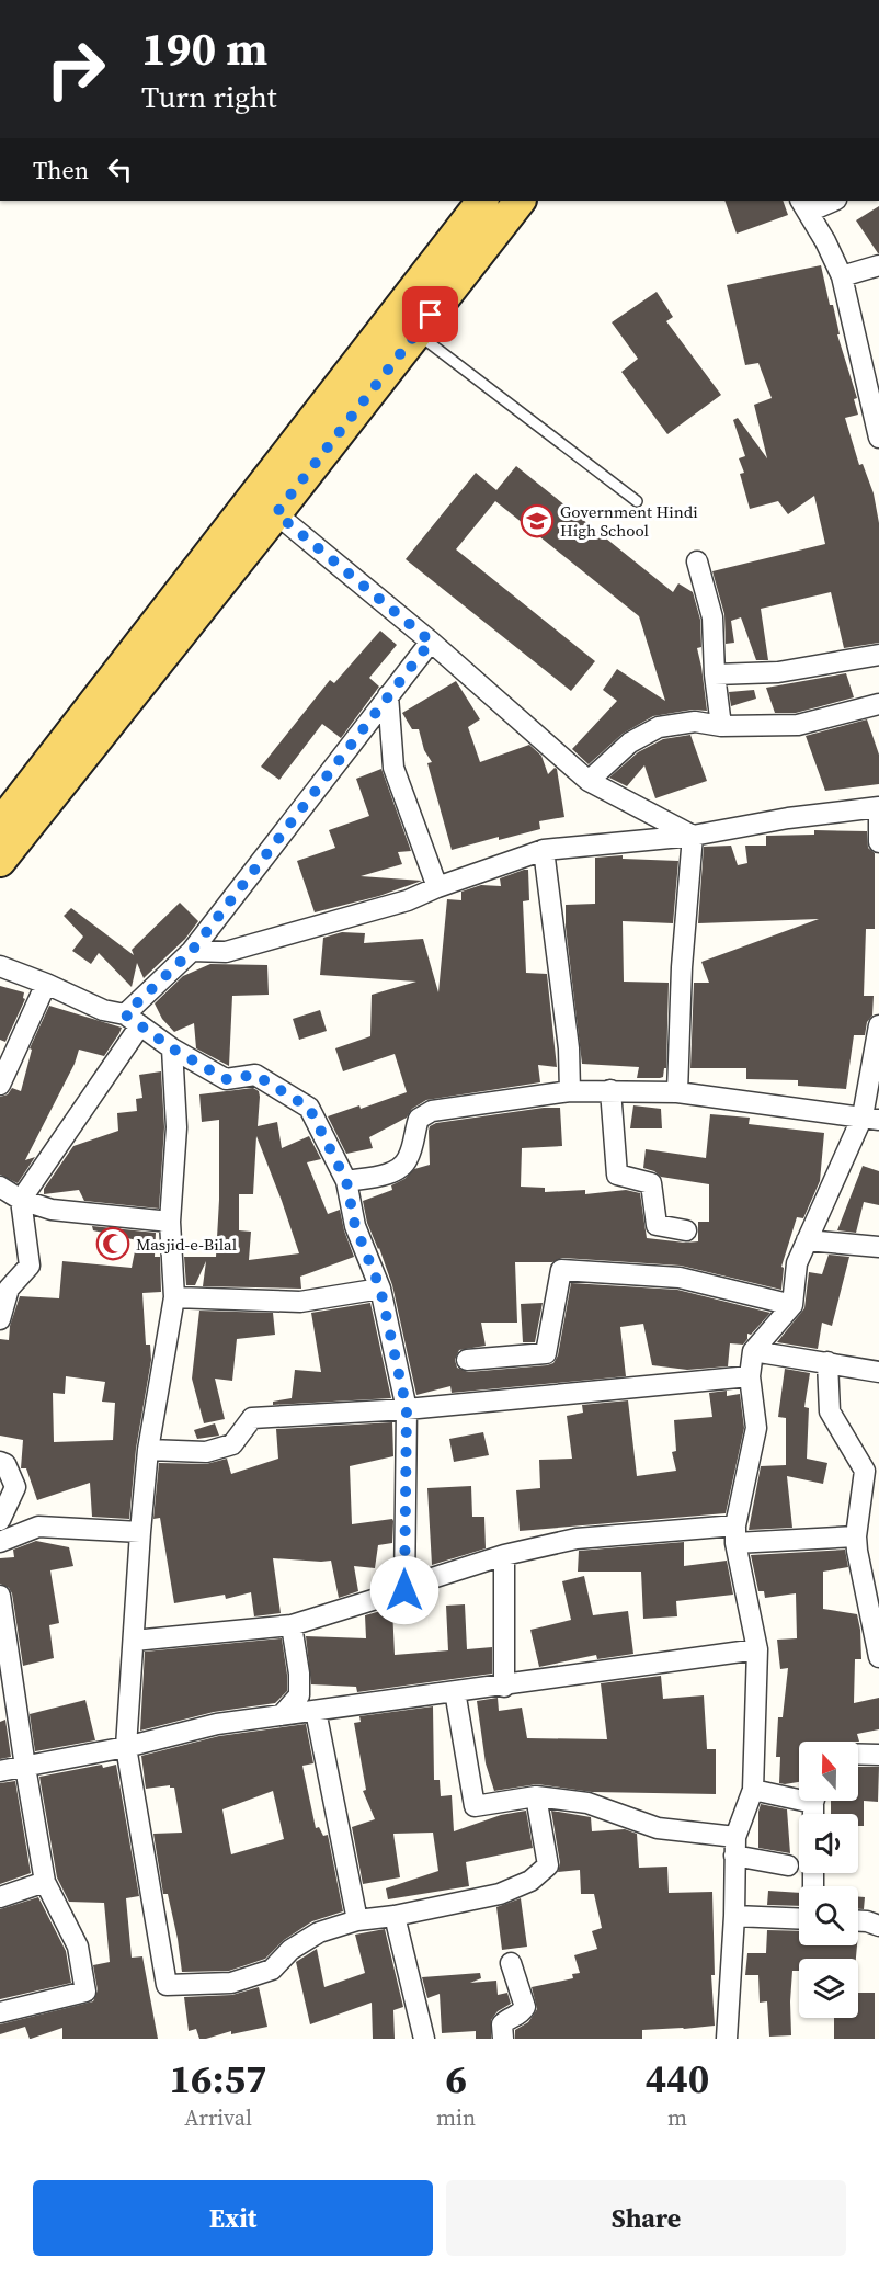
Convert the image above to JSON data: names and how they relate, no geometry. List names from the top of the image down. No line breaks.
{"places":{"school or university":["Government Hindi High School"],"mosque":["Masjid-e-Bilal"]},"north":"top","page":{"turn":["190 m","Turn right"],"then":"Then","eta":["16:57","Arrival","6","min","440","m"],"buttons":["Exit","Share"]}}
